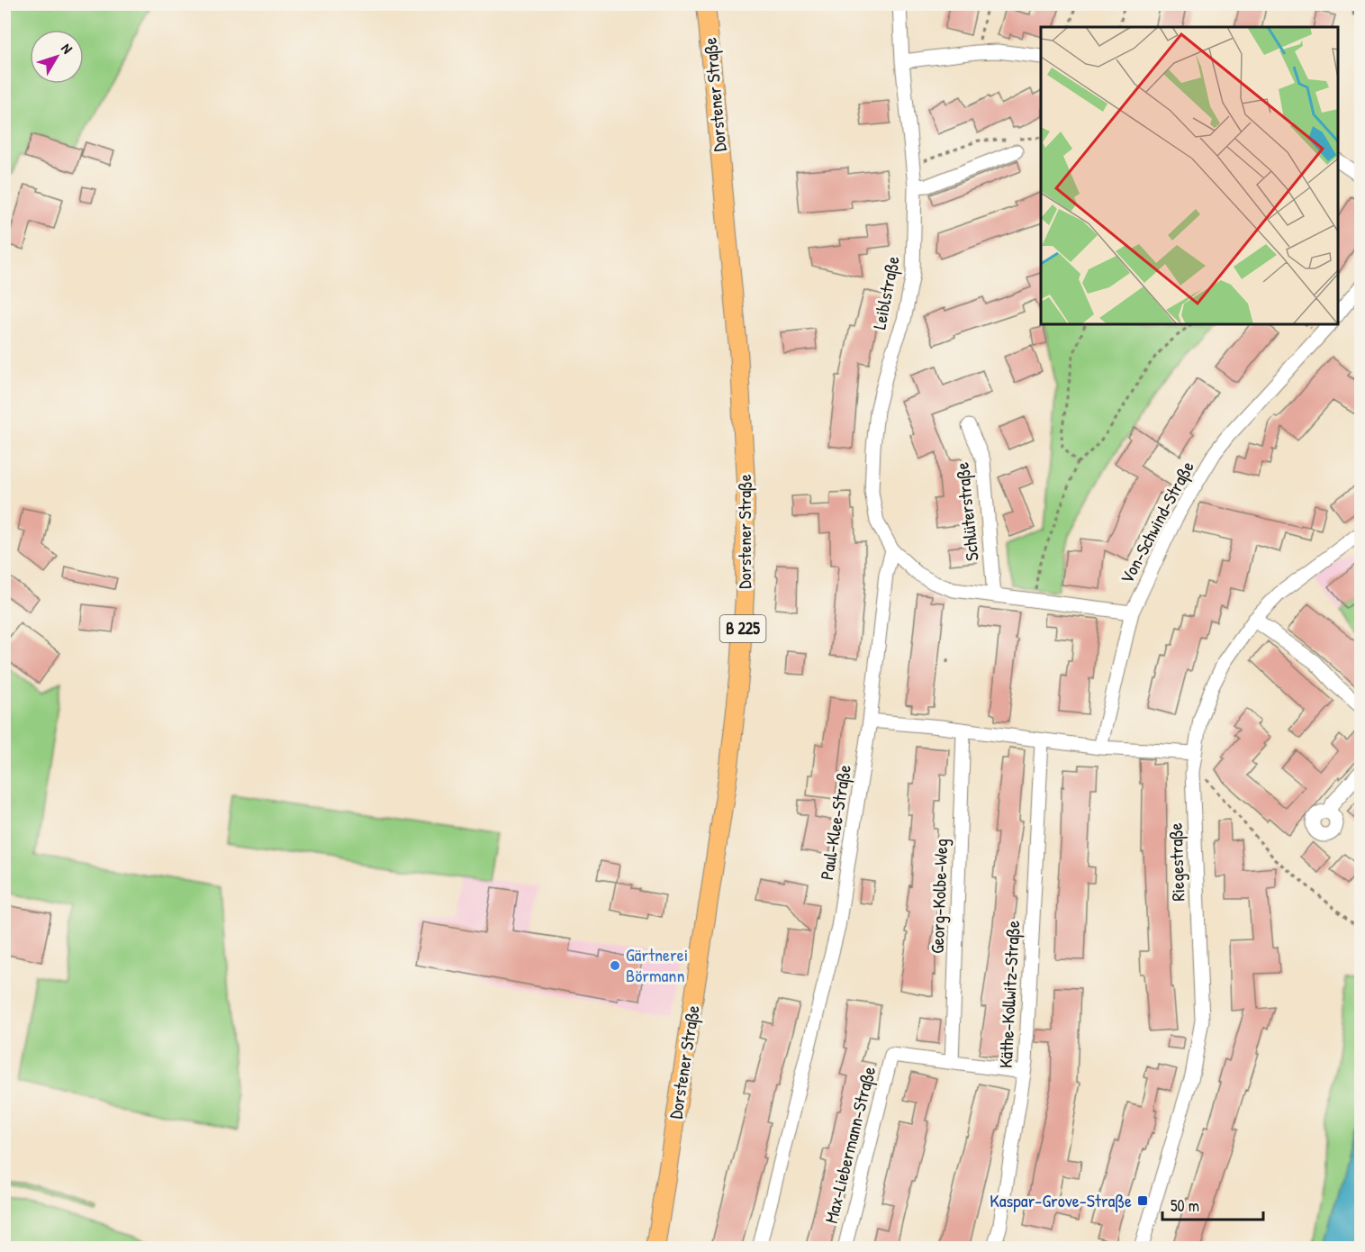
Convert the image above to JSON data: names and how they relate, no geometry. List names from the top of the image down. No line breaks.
{"streets":{"main road":["Dorstener Straße","B 225"],"street":["Leiblstraße","Schlüterstraße","Von-Schwind-Straße","Paul-Klee-Straße","Riegestraße","Georg-Kolbe-Weg","Käthe-Kollwitz-Straße","Max-Liebermann-Straße"]},"crossings":[["Leiblstraße","Schlüterstraße"],["Leiblstraße","Von-Schwind-Straße"],["Georg-Kolbe-Weg","Max-Liebermann-Straße"],["Käthe-Kollwitz-Straße","Max-Liebermann-Straße"]],"places":{"other":["Gärtnerei Börmann"],"transit":["Kaspar-Grove-Straße"]},"scale_bar":"50 m","north":"top right"}
